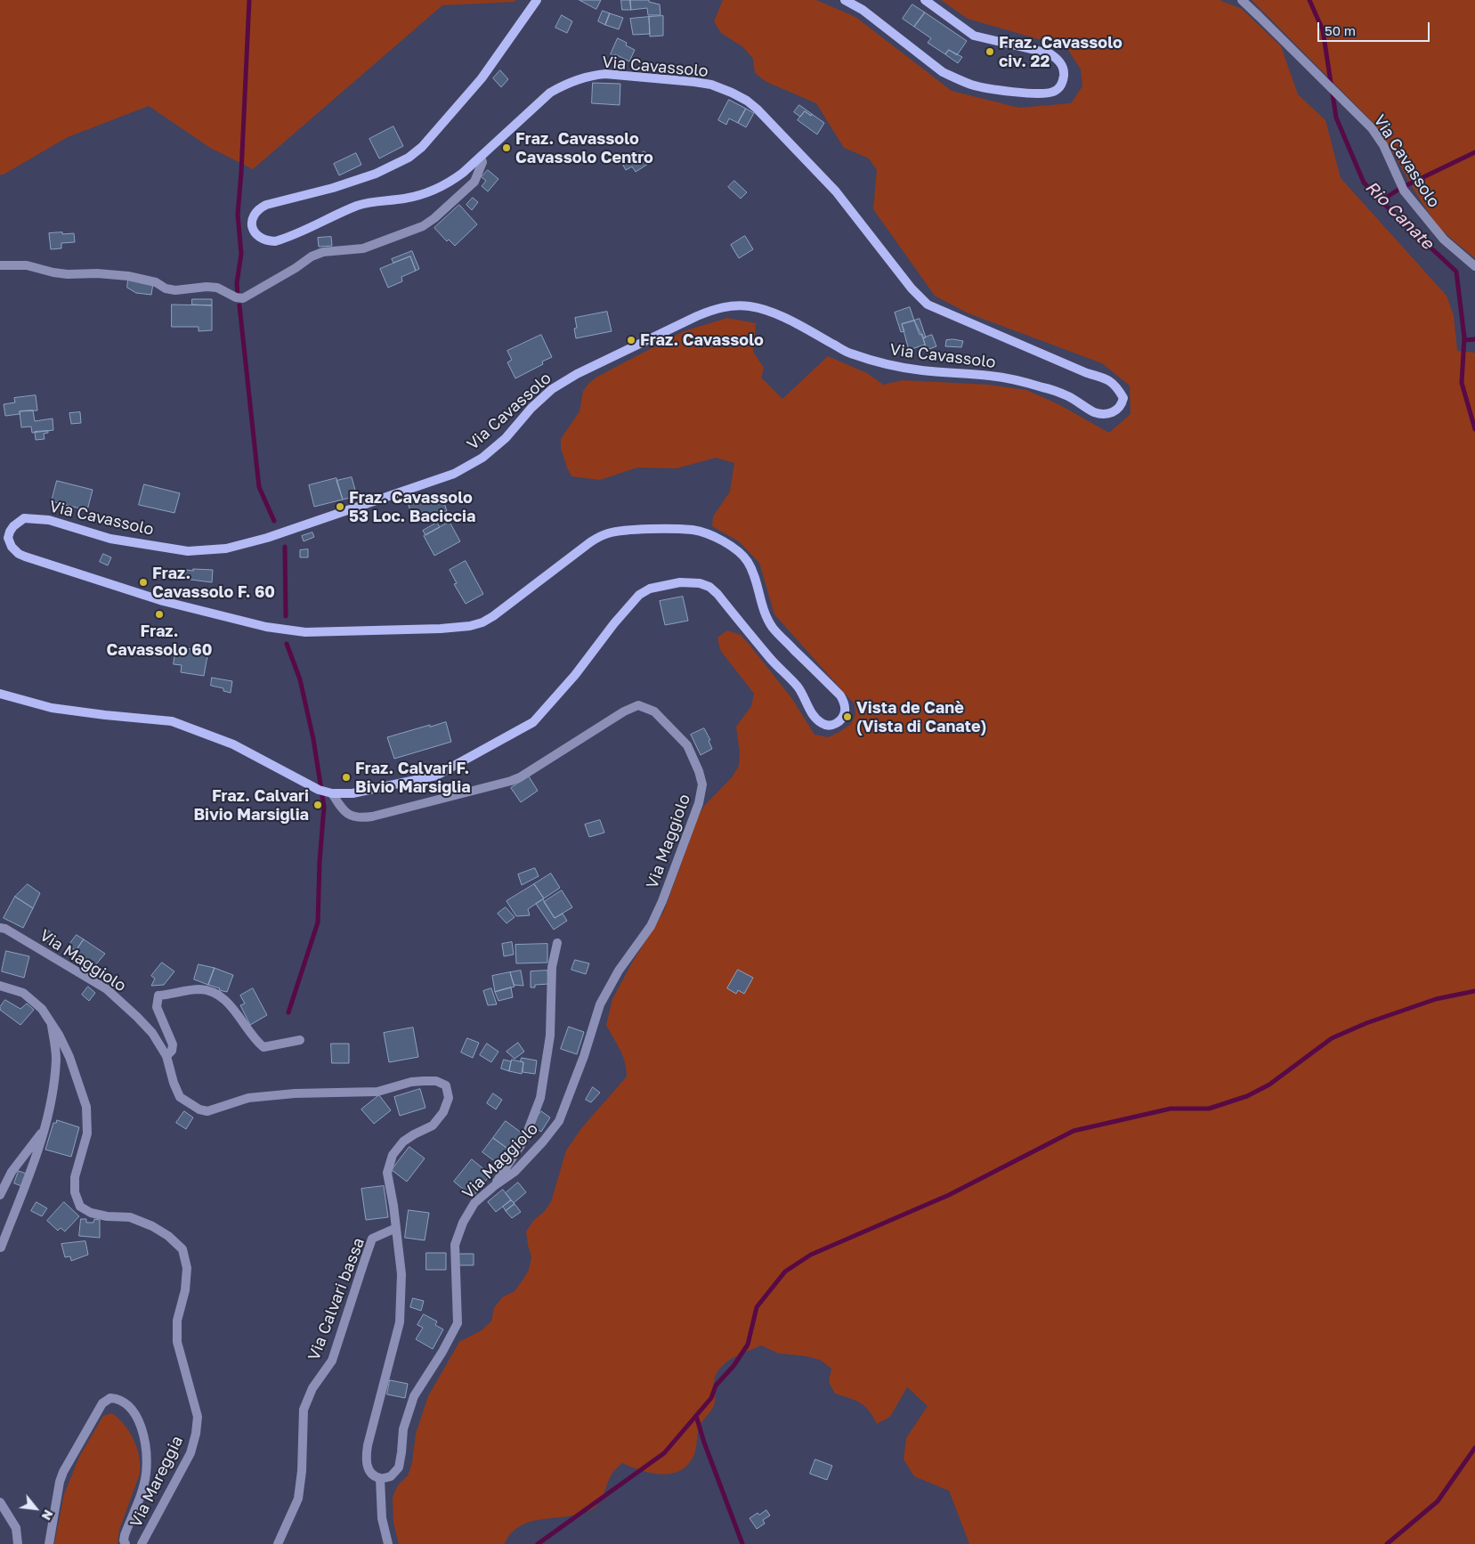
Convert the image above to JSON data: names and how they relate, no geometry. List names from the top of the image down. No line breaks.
{"streets":{"main road":["Via Cavassolo"],"street":["Via Maggiolo","Via Calvari bassa","Via Mareggia"]},"crossings":[["Via Cavassolo","Via Maggiolo"],["Via Maggiolo","Via Calvari bassa"]],"water":["Rio Canate"],"places":["Fraz. Cavassolo civ. 22","Fraz. Cavassolo Cavassolo Centro","Fraz. Cavassolo","Fraz. Cavassolo 53 Loc. Baciccia","Fraz. Cavassolo F. 60","Fraz. Cavassolo 60","Vista de Canè (Vista di Canate)","Fraz. Calvari F. Bivio Marsiglia","Fraz. Calvari Bivio Marsiglia"],"scale_bar":"50 m","north":"bottom right"}
